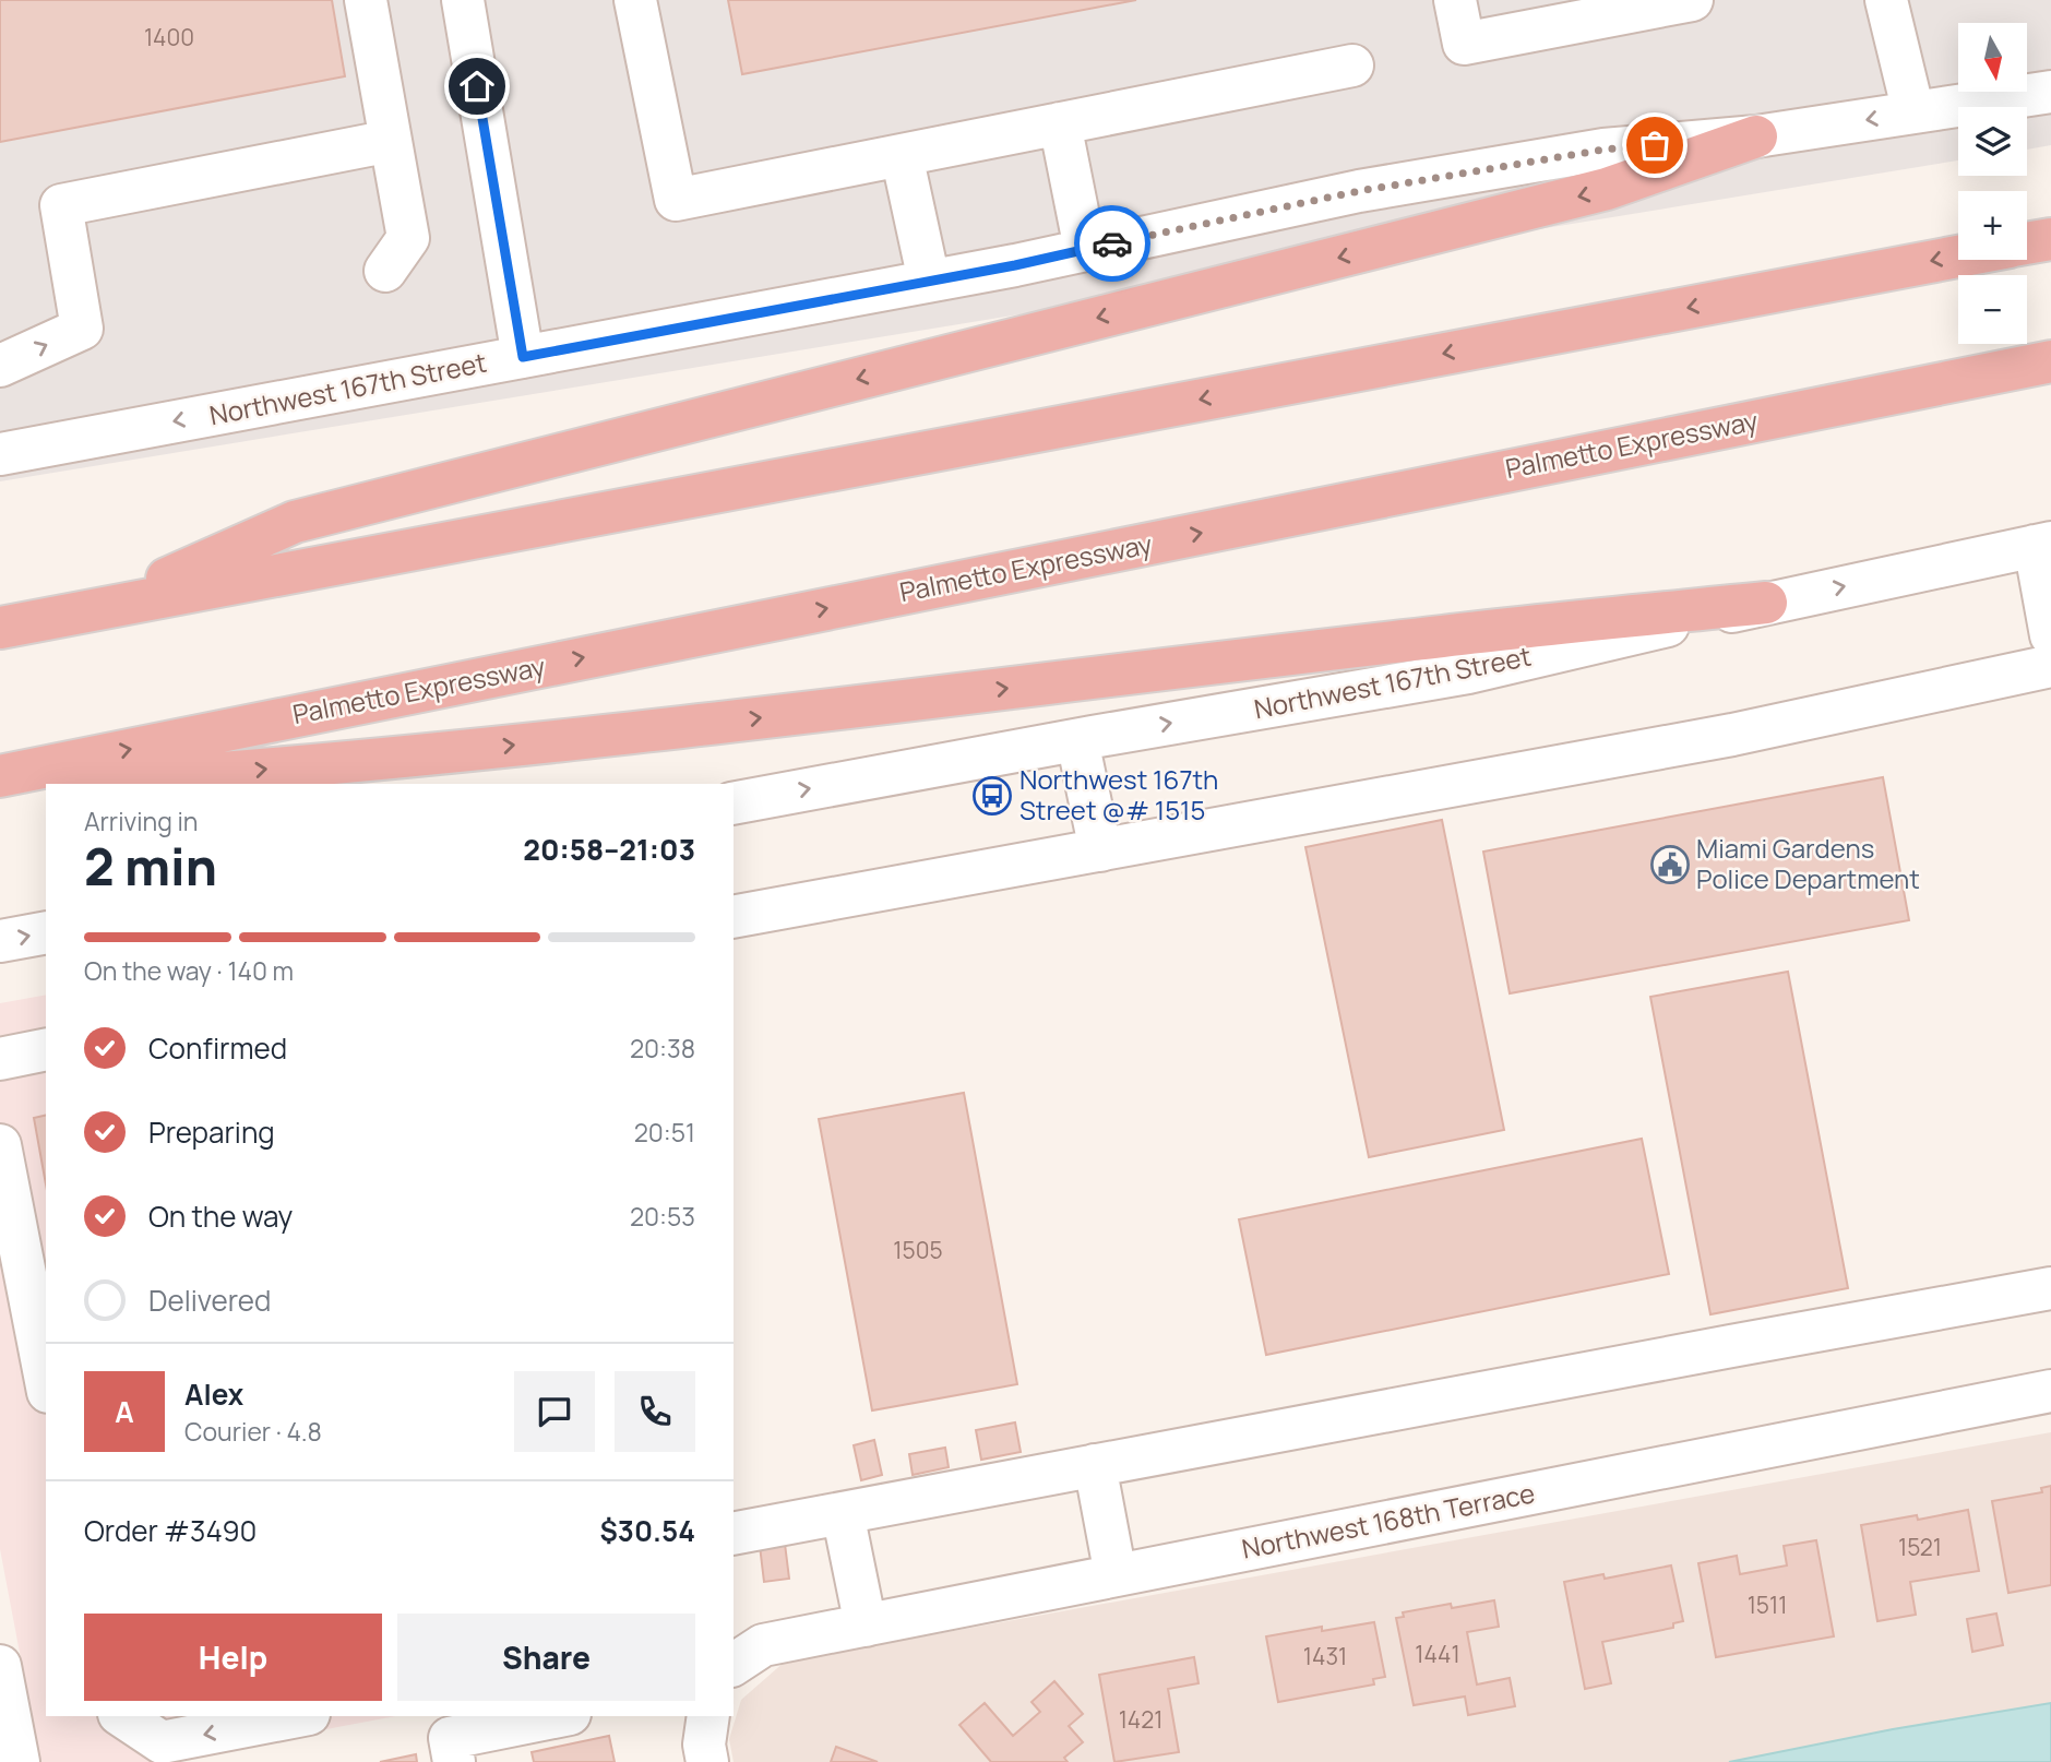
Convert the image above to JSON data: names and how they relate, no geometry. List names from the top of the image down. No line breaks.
{"streets":{"highway":["Palmetto Expressway"],"street":["Northwest 167th Street","Northwest 168th Terrace"]},"places":{"bus stop":["Northwest 167th Street @# 1515"],"public building":["Miami Gardens Police Department"]},"house_numbers":["1400","1505","1521","1511","1441","1431","1421"],"north":"bottom","page":{"map_buttons":["+","−"],"heading":["2 min","Arriving in","20:58–21:03"],"panel":["Alex","Courier · 4.8","Order #3490","$30.54"],"bar":"On the way · 140 m","list":[["Confirmed","20:38"],["Preparing","20:51"],["On the way","20:53"],"Delivered"],"round":"A","buttons":["Help","Share"]}}
